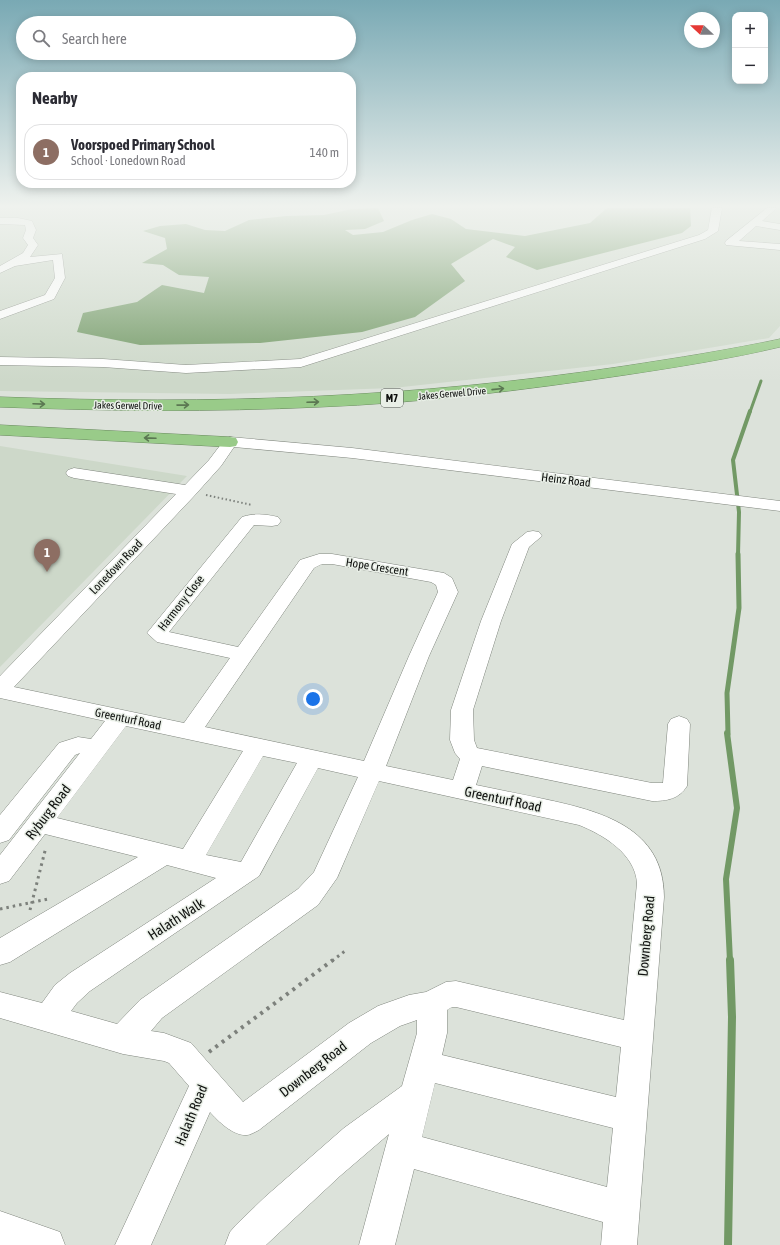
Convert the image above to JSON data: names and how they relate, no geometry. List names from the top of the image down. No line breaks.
{"streets":{"highway":["Jakes Gerwel Drive","M7"],"street":["Heinz Road","Lonedown Road","Hope Crescent","Harmony Close","Greenturf Road","Ryburg Road","Halath Walk","Downberg Road","Halath Road"]},"crossings":[["Heinz Road","Lonedown Road"],["Lonedown Road","Greenturf Road"],["Hope Crescent","Harmony Close"],["Hope Crescent","Greenturf Road"],["Greenturf Road","Ryburg Road"],["Greenturf Road","Downberg Road"],["Halath Walk","Halath Road"],["Downberg Road","Halath Road"]],"north":"left","page":{"map_buttons":["+","−"],"search":"Search here","heading":"Nearby","list":[{"mark":"1","name":"Voorspoed Primary School","note":"School · Lonedown Road","value":"140 m"}],"pins":"1"}}
